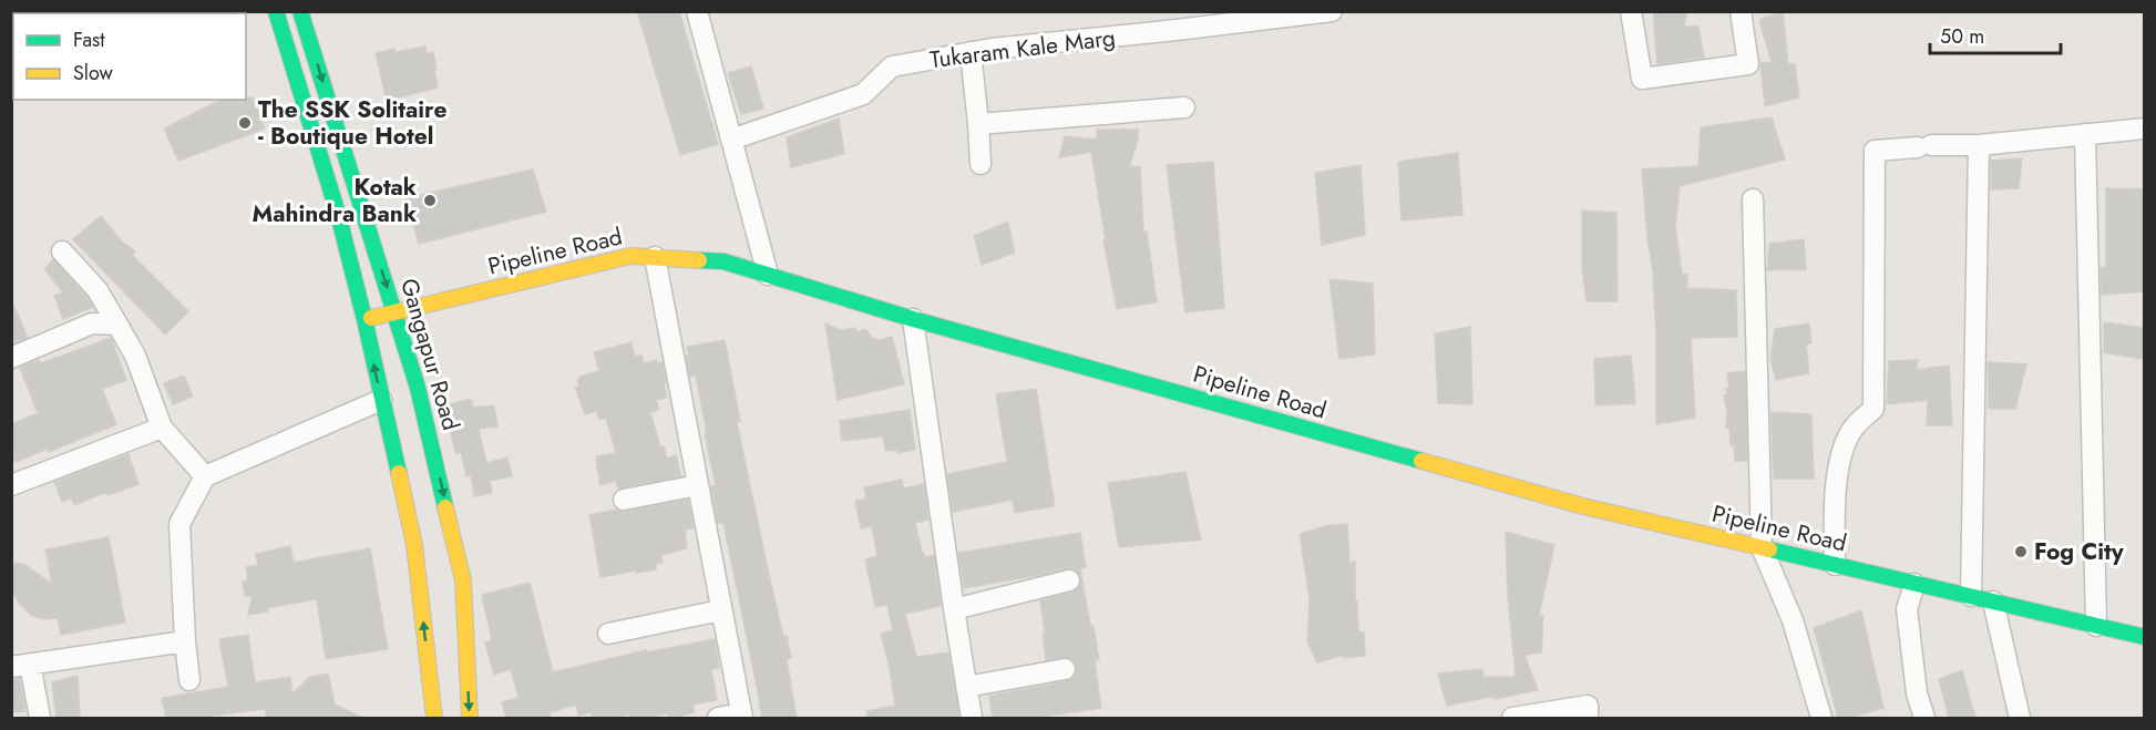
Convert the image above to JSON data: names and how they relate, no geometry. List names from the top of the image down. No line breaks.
{"streets":{"street":["Tukaram Kale Marg","Pipeline Road","Gangapur Road"]},"crossings":[["Pipeline Road","Gangapur Road"]],"places":["The SSK Solitaire - Boutique Hotel","Kotak Mahindra Bank","Fog City"],"legend":["Fast","Slow"],"scale_bar":"50 m"}
